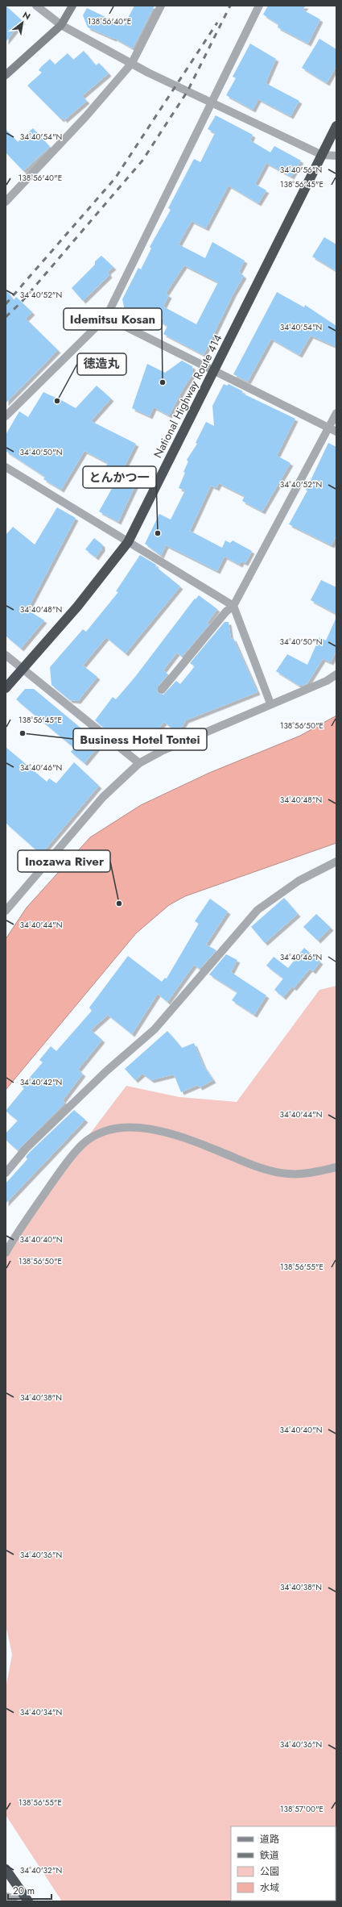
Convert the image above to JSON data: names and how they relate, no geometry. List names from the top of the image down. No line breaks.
{"streets":{"highway":["National Highway Route 414"]},"places":["Idemitsu Kosan","徳造丸","とんかつ一","Business Hotel Tontei","Inozawa River"],"legend":["道路","鉄道","公園","水域"],"scale_bar":"20 m","north":"top right","coordinates":["138°56'40\"E","34°40'54\"N","34°40'56\"N","138°56'45\"E","34°40'52\"N","34°40'50\"N","34°40'48\"N","138°56'50\"E","34°40'46\"N","34°40'44\"N","34°40'42\"N","34°40'40\"N","138°56'55\"E","34°40'38\"N","34°40'36\"N","34°40'34\"N","138°57'00\"E","34°40'32\"N"]}
